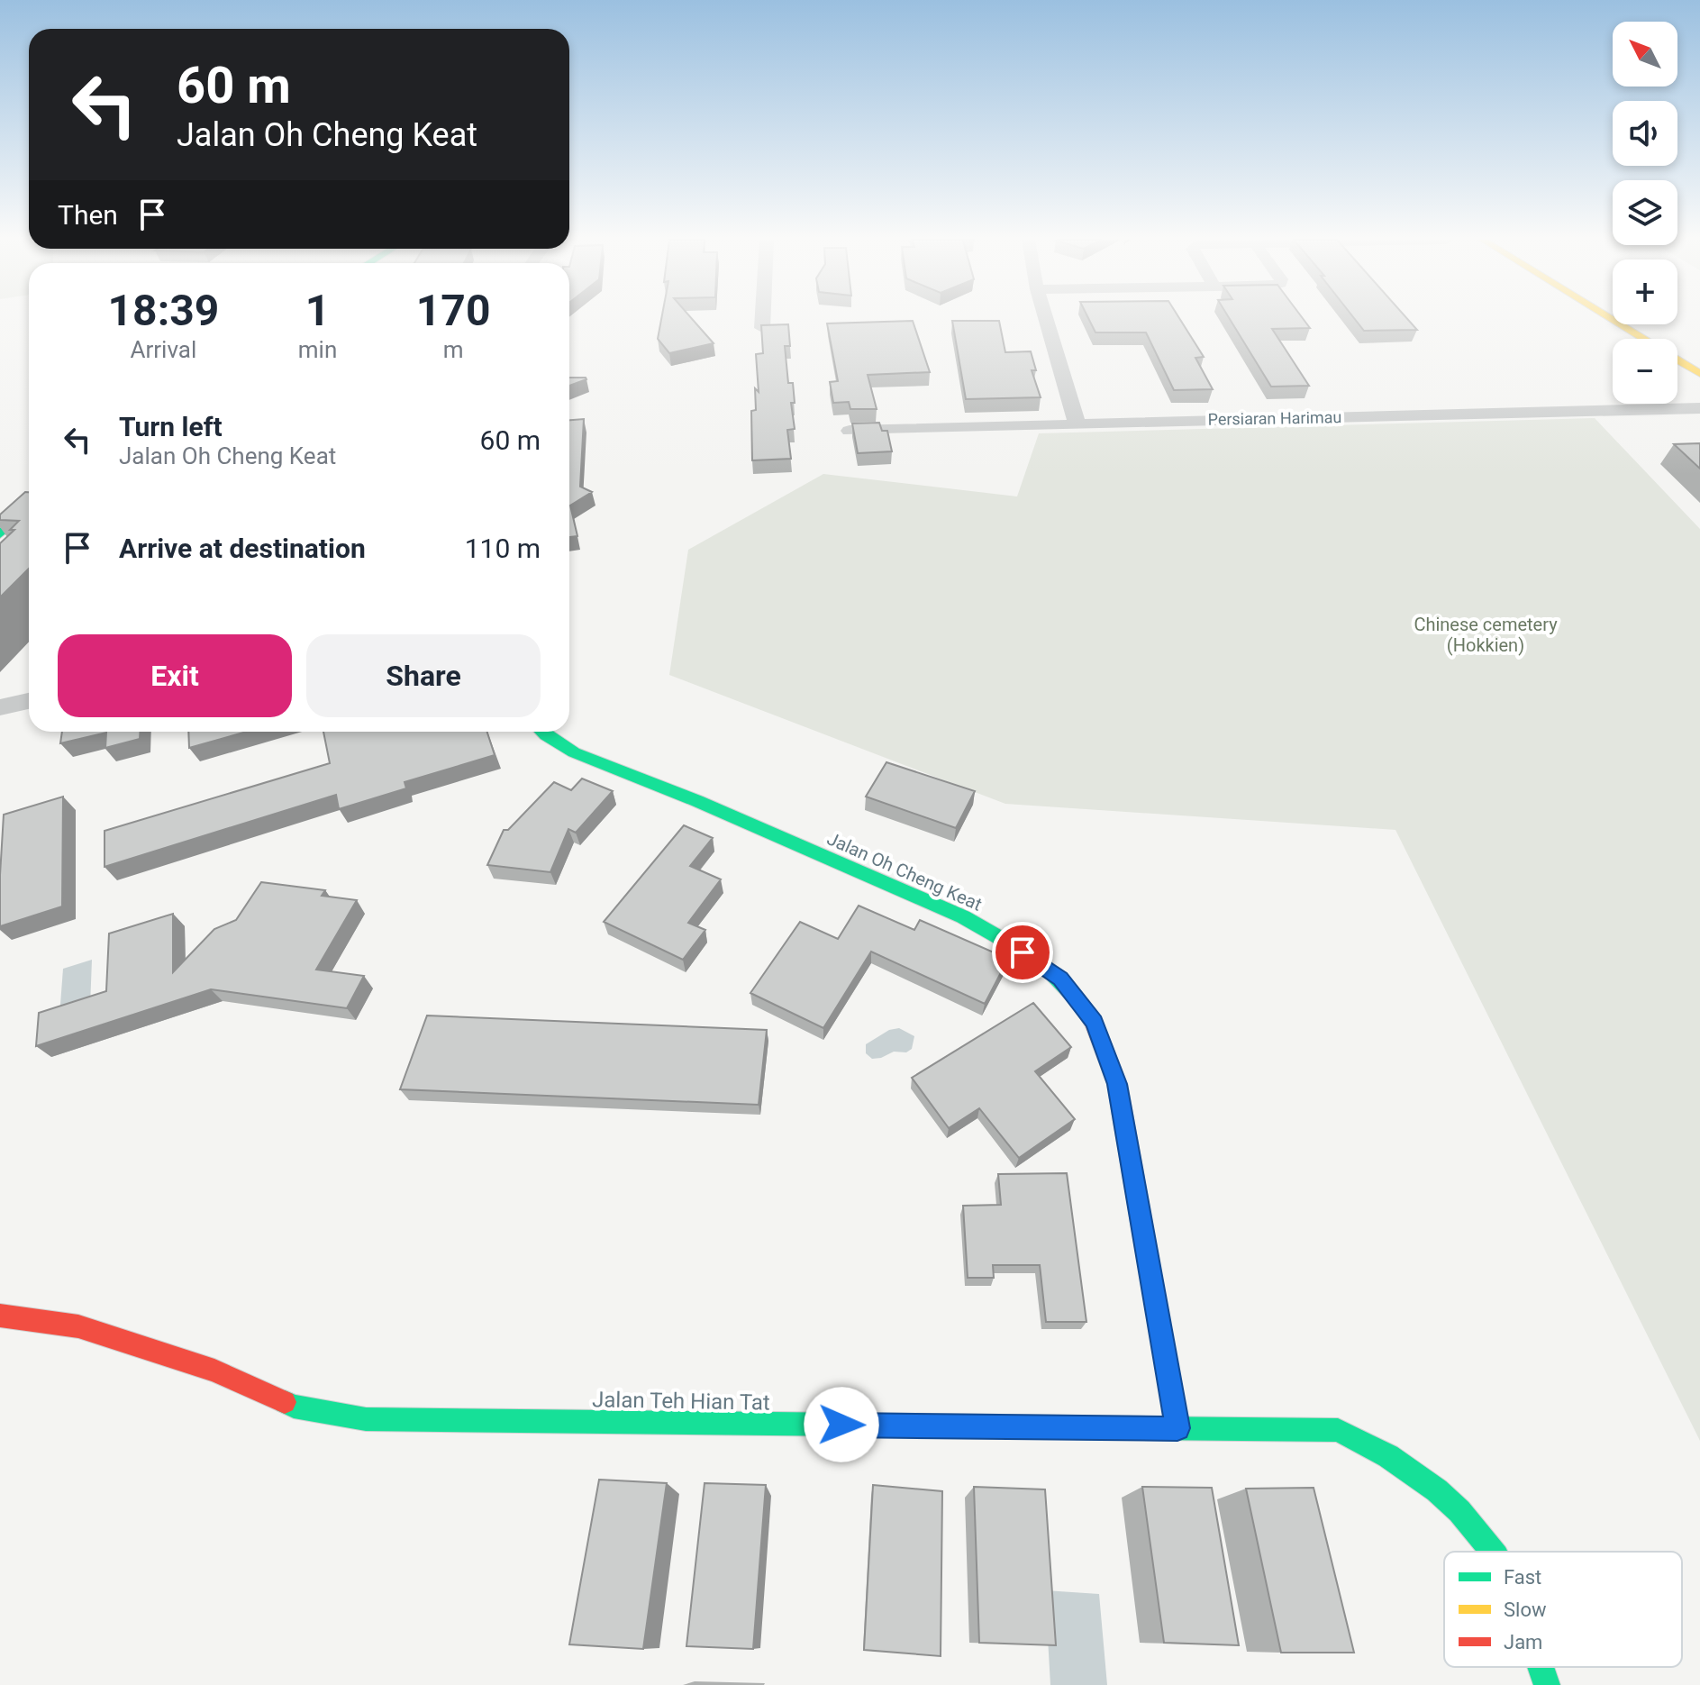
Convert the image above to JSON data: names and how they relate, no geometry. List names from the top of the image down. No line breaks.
{"streets":{"street":["Persiaran Harimau","Jalan Oh Cheng Keat","Jalan Teh Hian Tat"]},"crossings":[["Jalan Oh Cheng Keat","Jalan Teh Hian Tat"]],"parks":["Chinese cemetery (Hokkien)"],"legend":["Fast","Slow","Jam"],"north":"top left","page":{"map_buttons":["+","−"],"turn":["60 m","Jalan Oh Cheng Keat"],"then":"Then","eta":["18:39","Arrival","1","min","170","m"],"list":[{"name":"Turn left","note":"Jalan Oh Cheng Keat","value":"60 m"},{"name":"Arrive at destination","value":"110 m"}],"buttons":["Exit","Share"]}}
